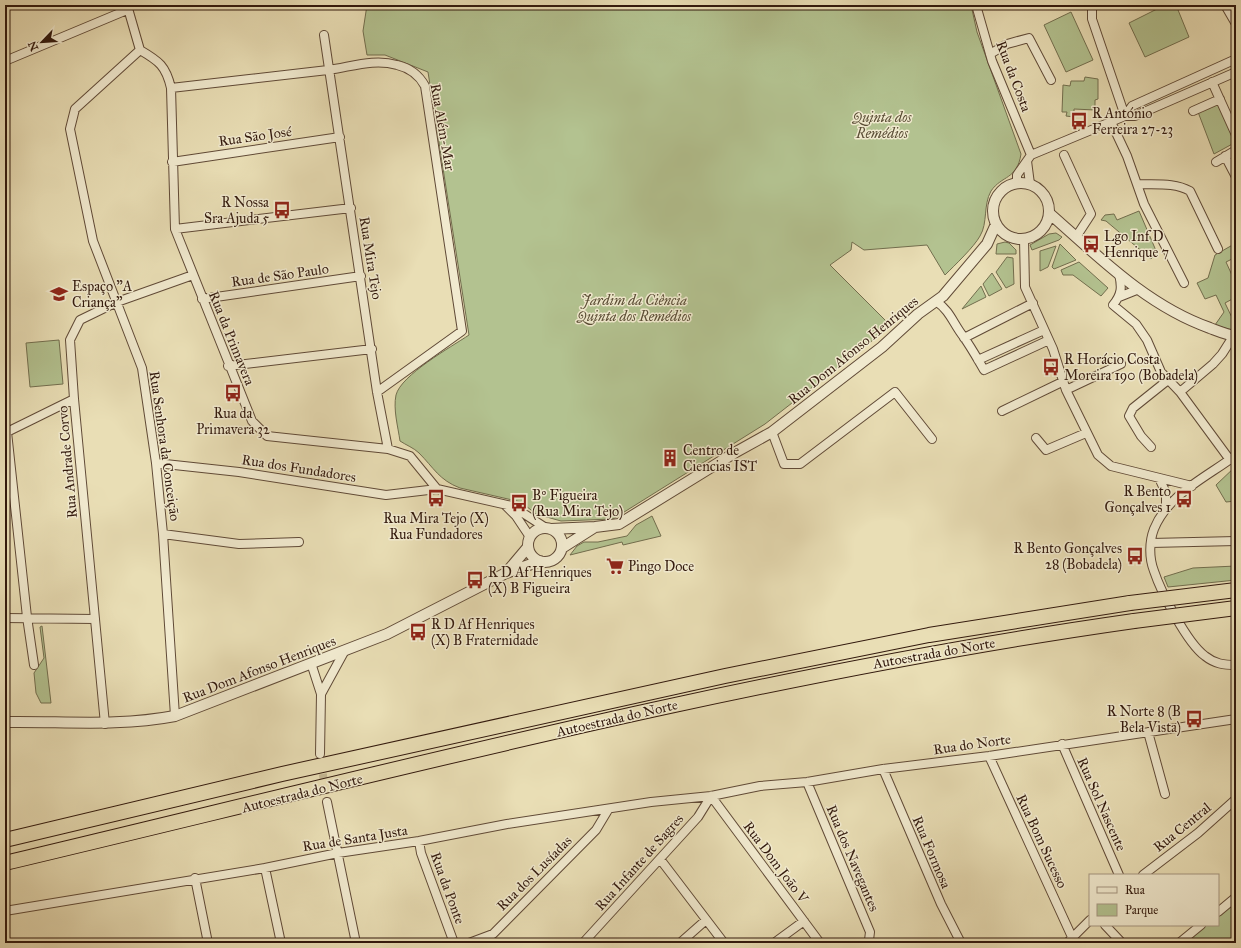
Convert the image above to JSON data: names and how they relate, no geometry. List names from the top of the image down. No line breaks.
{"streets":{"highway":["Autoestrada do Norte"],"street":["Rua da Costa","Rua Além-Mar","Rua São José","Rua Mira Tejo","Rua de São Paulo","Rua da Primavera","Rua Dom Afonso Henriques","Rua Senhora da Conceição","Rua Andrade Corvo","Rua dos Fundadores","Rua do Norte","Rua Sol Nascente","Rua Central","Rua de Santa Justa","Rua Bom Sucesso","Rua Formosa","Rua dos Navegantes","Rua Infante de Sagres","Rua Dom João V","Rua dos Lusíadas","Rua da Ponte"]},"crossings":[["Rua da Costa","Rua Dom Afonso Henriques"],["Rua Além-Mar","Rua Mira Tejo"],["Rua Além-Mar","Rua da Primavera"],["Rua São José","Rua Mira Tejo"],["Rua São José","Rua da Primavera"],["Rua Mira Tejo","Rua de São Paulo"],["Rua Mira Tejo","Rua da Primavera"],["Rua de São Paulo","Rua da Primavera"],["Rua da Primavera","Rua Senhora da Conceição"],["Rua da Primavera","Rua Andrade Corvo"],["Rua da Primavera","Rua dos Fundadores"],["Rua Dom Afonso Henriques","Rua Senhora da Conceição"],["Rua Dom Afonso Henriques","Rua Andrade Corvo"],["Rua Senhora da Conceição","Rua Andrade Corvo"],["Rua Senhora da Conceição","Rua dos Fundadores"],["Rua do Norte","Rua Sol Nascente"],["Rua do Norte","Rua de Santa Justa"],["Rua do Norte","Rua Bom Sucesso"],["Rua do Norte","Rua Formosa"],["Rua do Norte","Rua dos Navegantes"],["Rua do Norte","Rua Infante de Sagres"],["Rua do Norte","Rua Dom João V"],["Rua de Santa Justa","Rua Infante de Sagres"],["Rua de Santa Justa","Rua Dom João V"],["Rua de Santa Justa","Rua dos Lusíadas"],["Rua de Santa Justa","Rua da Ponte"],["Rua Infante de Sagres","Rua Dom João V"]],"parks":["Quinta dos Remédios","Jardim da Ciência Quinta dos Remédios"],"places":{"bus stop":["R António Ferreira 27-23","R Nossa Sra Ajuda 5","Lgo Inf D Henrique 7","R Horácio Costa Moreira 190 (Bobadela)","Rua da Primavera 32","Rua Mira Tejo (X) Rua Fundadores","R Bento Gonçalves 1","Bº Figueira (Rua Mira Tejo)","R Bento Gonçalves 28 (Bobadela)","R D Af Henriques (X) B Figueira","R D Af Henriques (X) B Fraternidade","R Norte 8 (B Bela Vista)"],"school or university":["Espaço \"A Criança\""],"building":["Centro de Ciencias IST"],"supermarket":["Pingo Doce"]},"legend":["Rua","Parque"],"north":"bottom left"}
